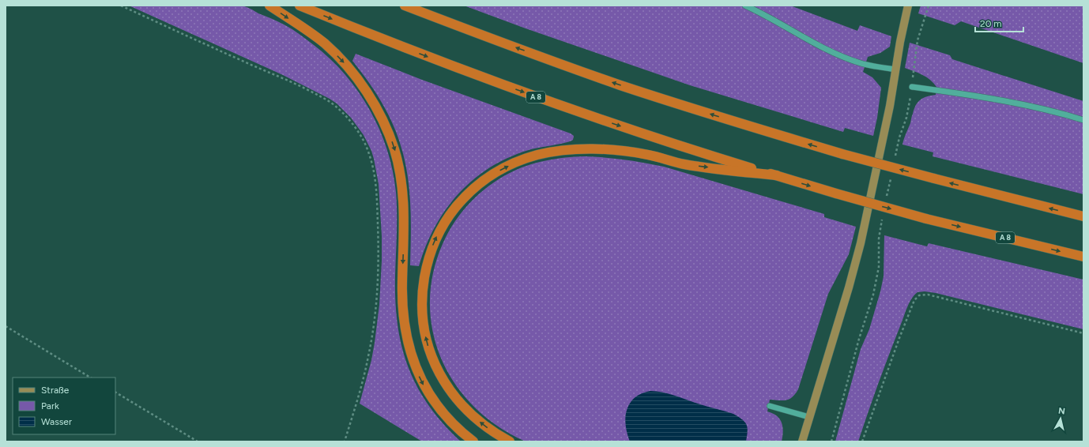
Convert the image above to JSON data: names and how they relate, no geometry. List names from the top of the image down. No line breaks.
{"streets":{"highway":["A 8"]},"legend":["Straße","Park","Wasser"],"scale_bar":"20 m","north":"top"}
